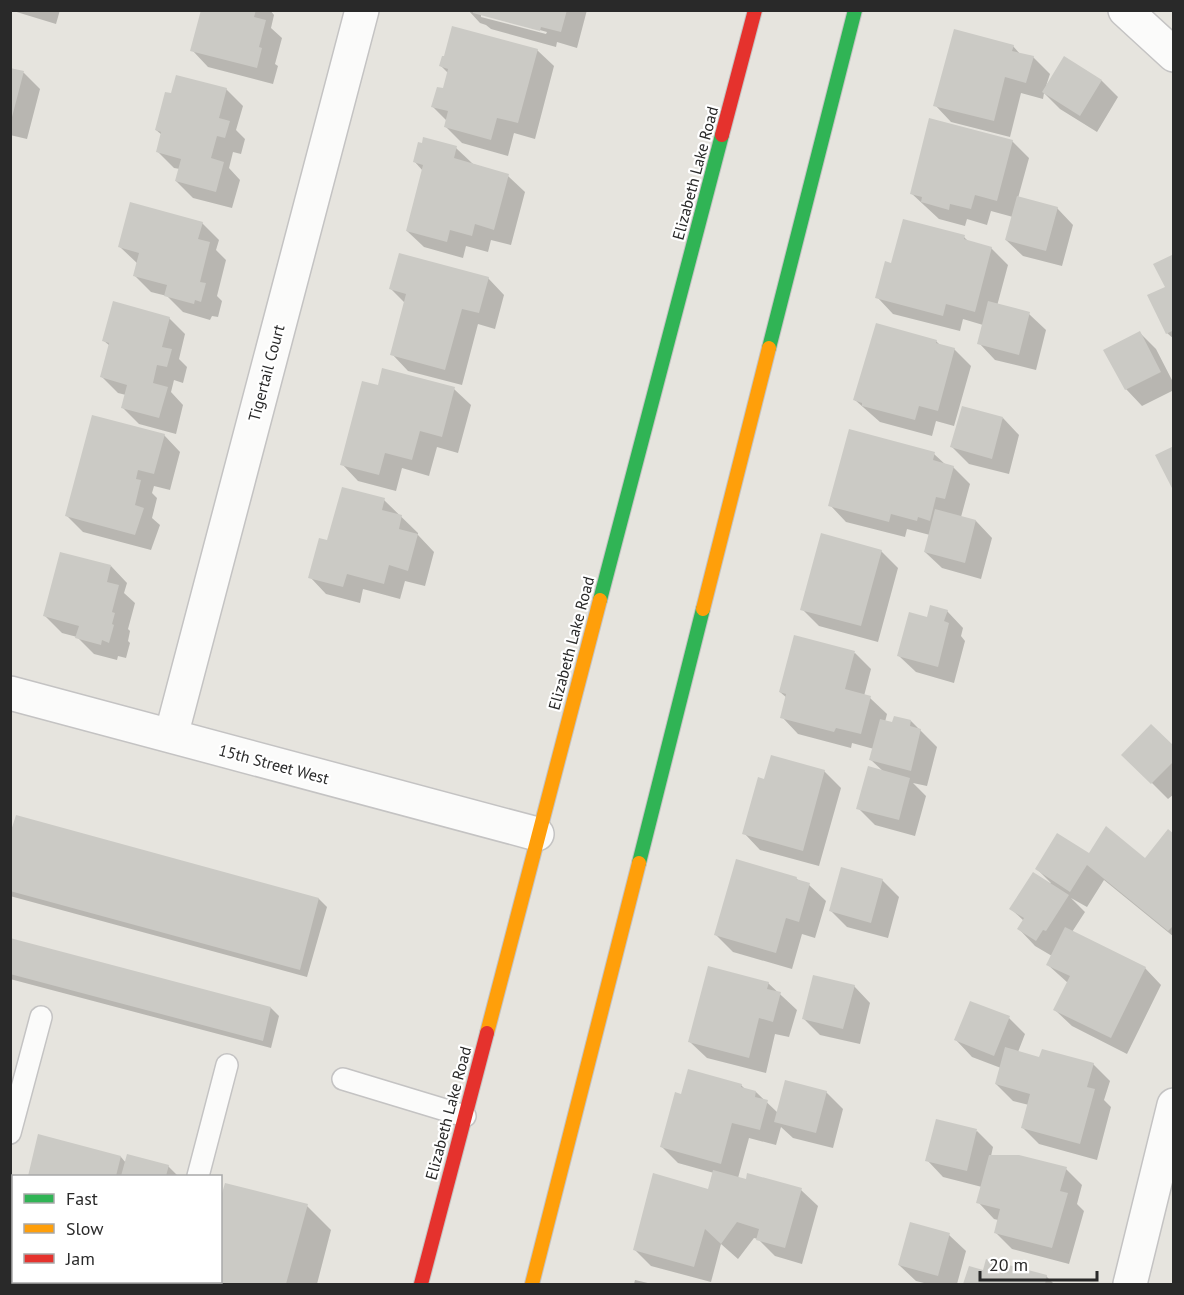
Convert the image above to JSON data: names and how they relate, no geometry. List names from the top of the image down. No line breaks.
{"streets":{"main road":["Elizabeth Lake Road"],"street":["Tigertail Court","15th Street West"]},"crossings":[["Elizabeth Lake Road","15th Street West"],["Tigertail Court","15th Street West"]],"legend":["Fast","Slow","Jam"],"scale_bar":"20 m"}
